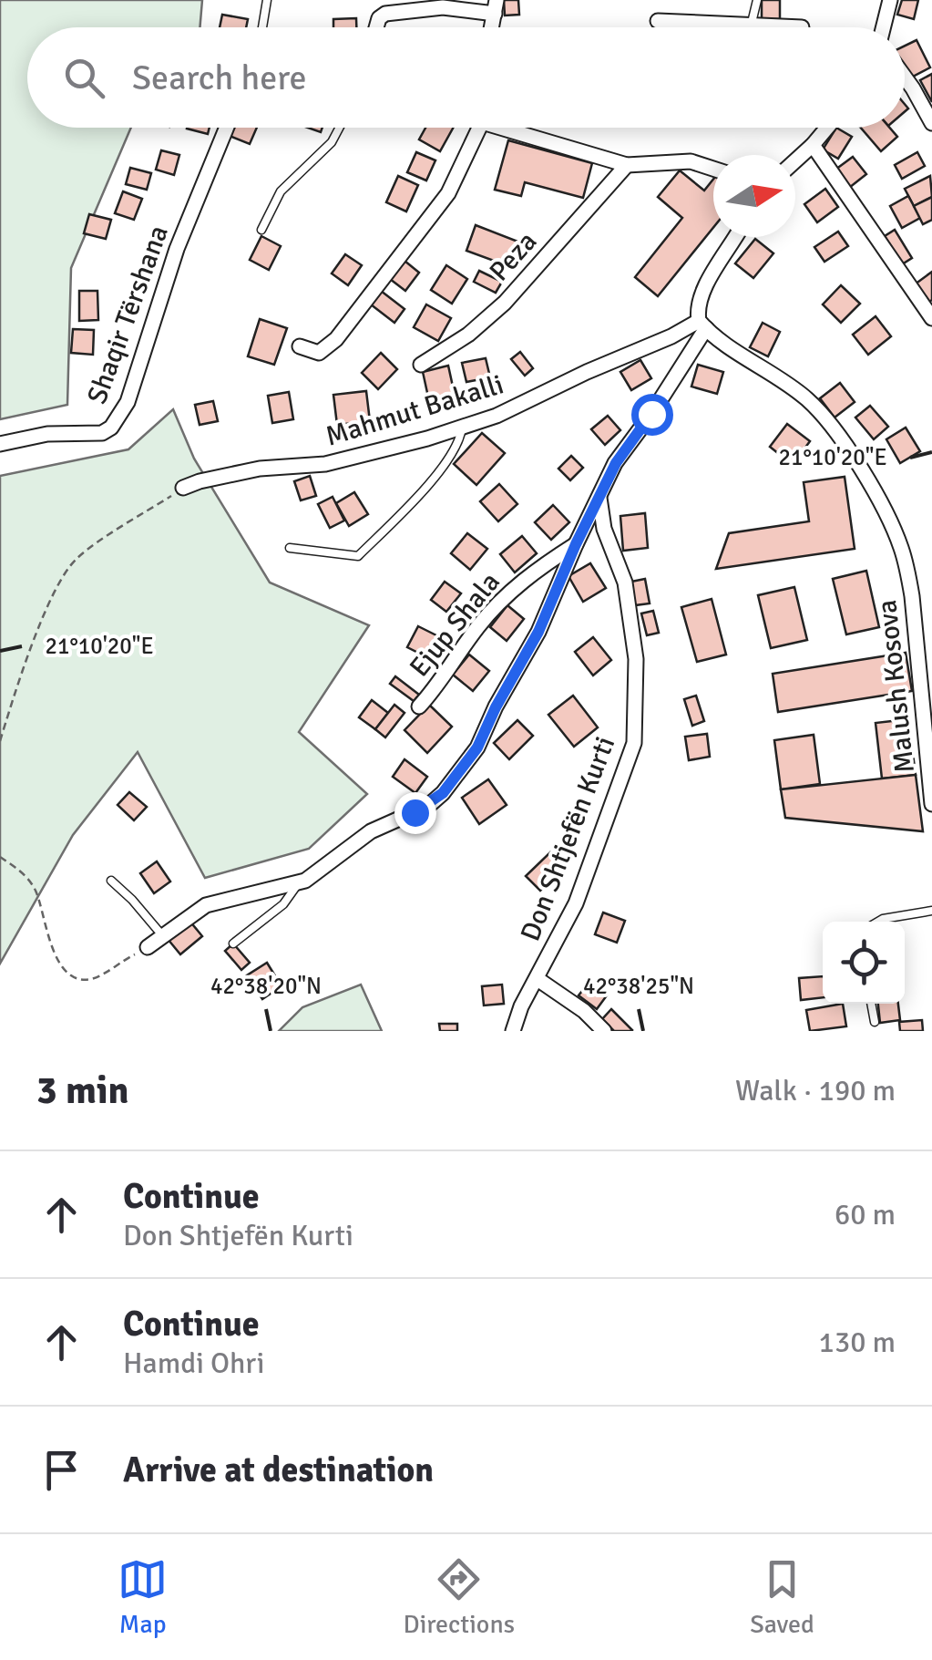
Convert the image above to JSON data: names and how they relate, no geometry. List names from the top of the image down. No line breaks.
{"streets":{"street":["Peza","Shaqir Tërshana","Mahmut Bakalli","Ejup Shala","Malush Kosova","Don Shtjefën Kurti"]},"crossings":[["Mahmut Bakalli","Malush Kosova"]],"north":"right","page":{"search":"Search here","heading":["3 min","Walk · 190 m"],"list":[["Continue","Don Shtjefën Kurti","60 m"],["Continue","Hamdi Ohri","130 m"],"Arrive at destination"],"nav":["Map","Directions","Saved"]},"coordinates":["21°10'20\"E","42°38'20\"N","42°38'25\"N"]}
